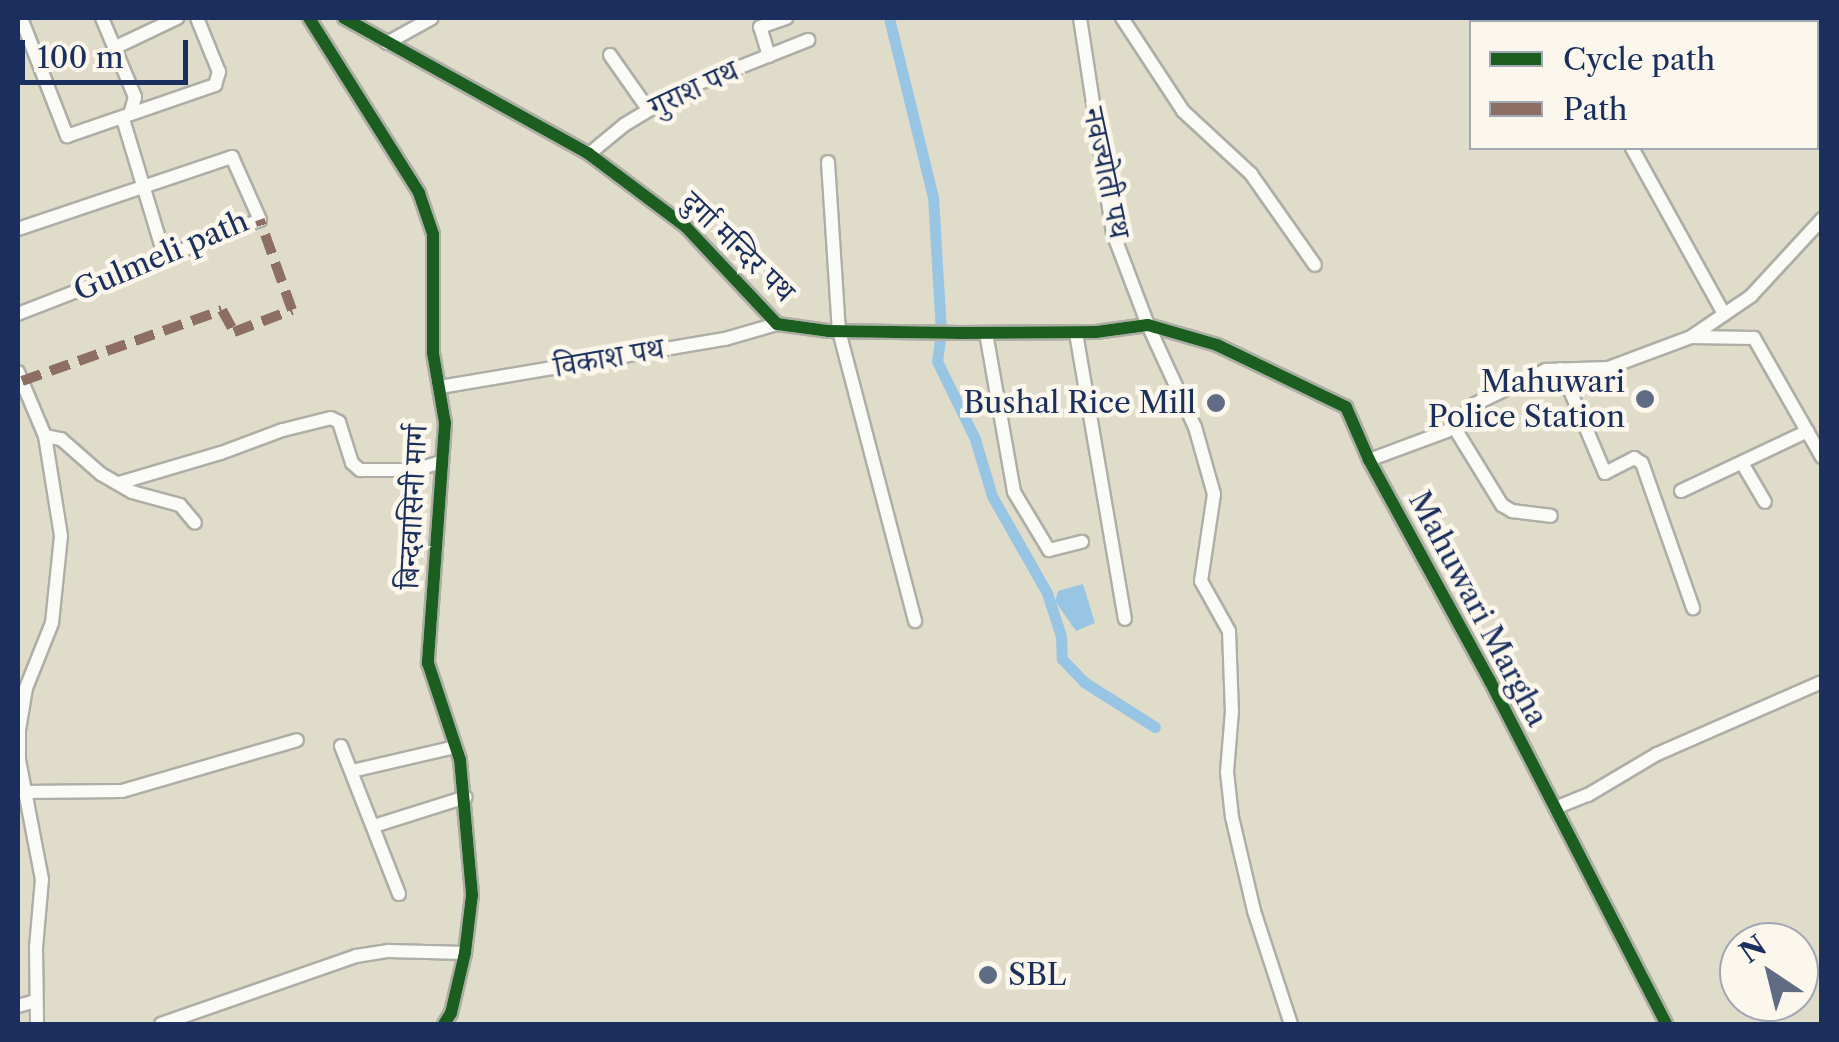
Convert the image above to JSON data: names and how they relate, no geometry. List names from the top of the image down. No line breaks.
{"streets":{"street":["गुराश पथ","नवज्योती पथ","दुर्गा मन्दिर पथ","Gulmeli path","विकाश पथ","बिन्दवासिनी मार्ग","Mahuwari Margha"]},"crossings":[["गुराश पथ","दुर्गा मन्दिर पथ"],["नवज्योती पथ","दुर्गा मन्दिर पथ"],["नवज्योती पथ","Mahuwari Margha"],["दुर्गा मन्दिर पथ","विकाश पथ"],["दुर्गा मन्दिर पथ","Mahuwari Margha"],["विकाश पथ","बिन्दवासिनी मार्ग"]],"places":["Mahuwari Police Station","Bushal Rice Mill","SBL"],"legend":["Cycle path","Path"],"scale_bar":"100 m","north":"top left"}
